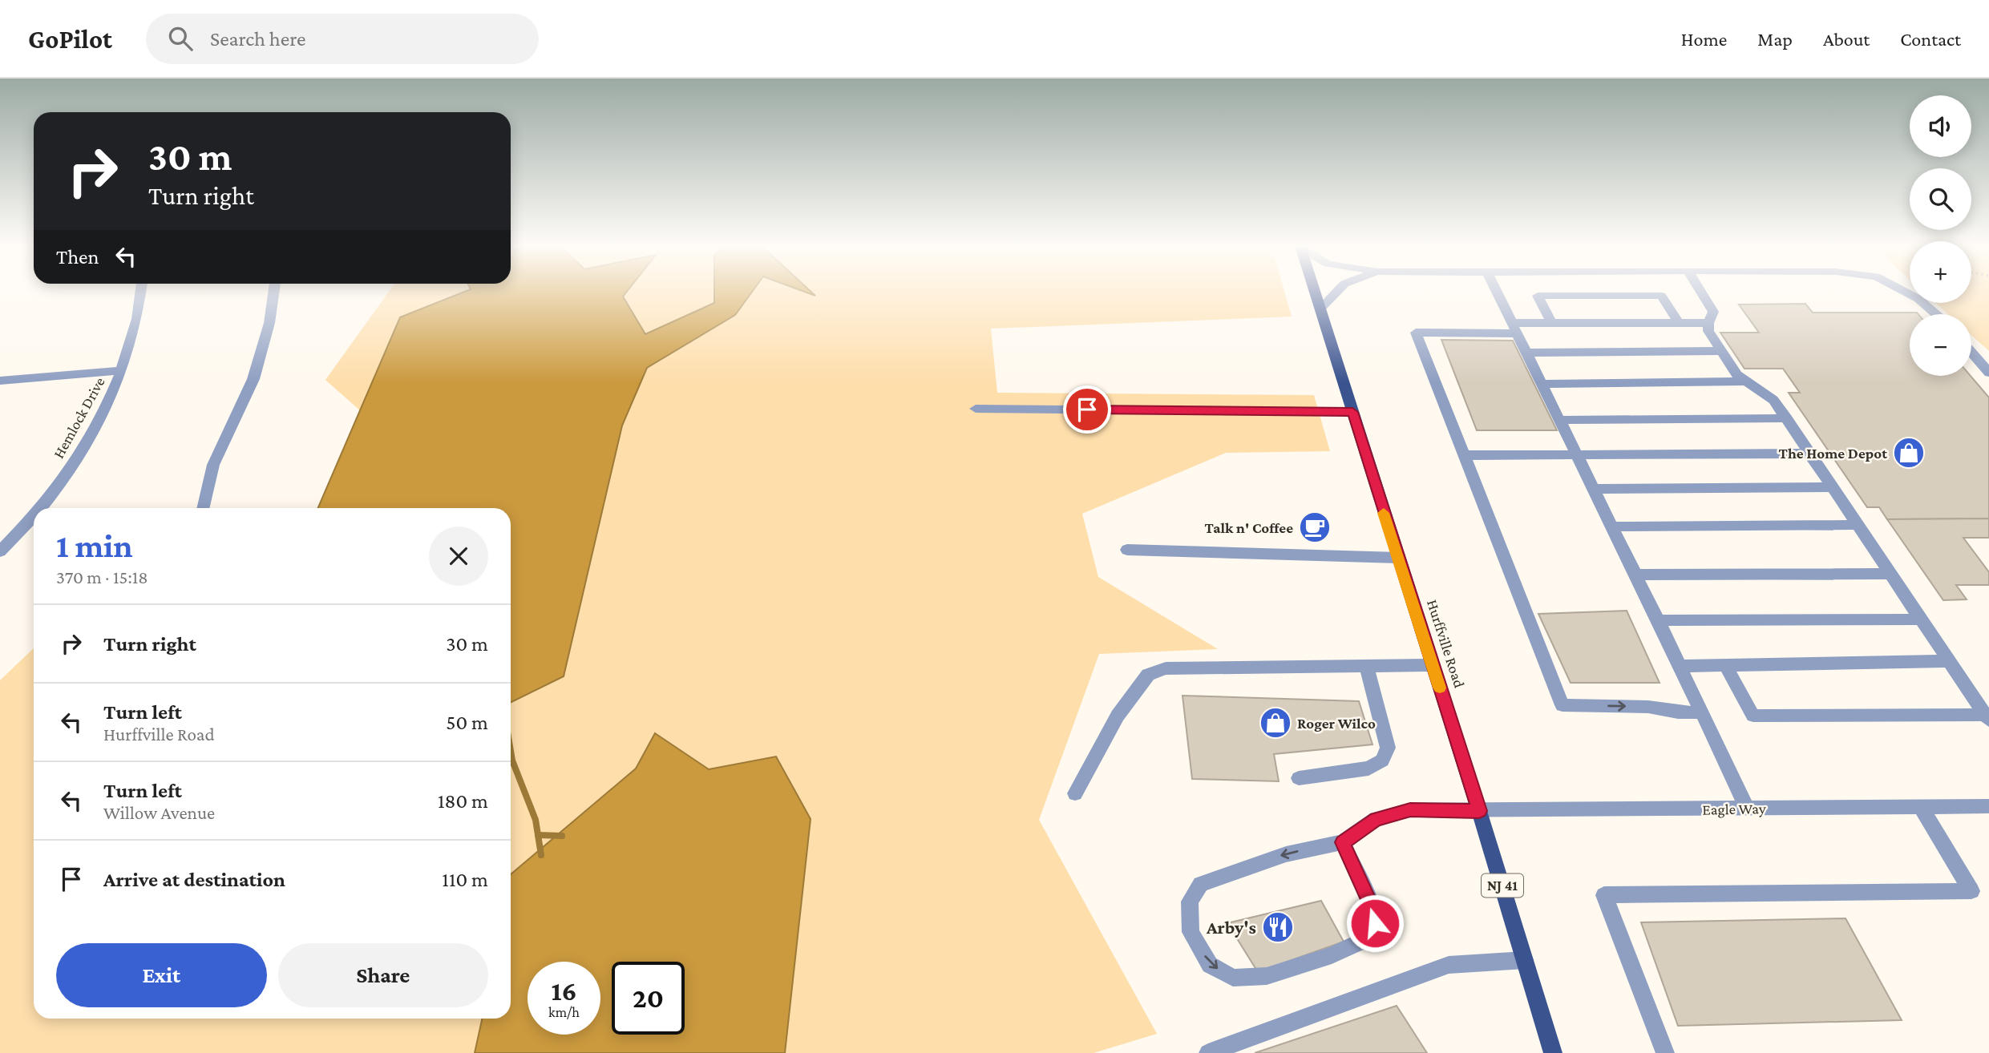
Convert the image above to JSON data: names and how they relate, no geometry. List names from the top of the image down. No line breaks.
{"streets":{"main road":["Hurffville Road","NJ 41"],"street":["Hemlock Drive","Eagle Way"]},"crossings":[["Hurffville Road","Eagle Way"]],"places":{"shop":["The Home Depot","Roger Wilco"],"cafe":["Talk n' Coffee"],"restaurant":["Arby's"]},"page":{"header":"GoPilot","search":"Search here","nav":["Home","Map","About","Contact"],"map_buttons":["+","−"],"turn":["30 m","Turn right"],"then":"Then","heading":["1 min","370 m · 15:18"],"list":[{"name":"Turn right","value":"30 m"},{"name":"Turn left","note":"Hurffville Road","value":"50 m"},{"name":"Turn left","note":"Willow Avenue","value":"180 m"},{"name":"Arrive at destination","value":"110 m"}],"buttons":["Exit","Share"],"speed":"16 km/h","limit":"20"}}
